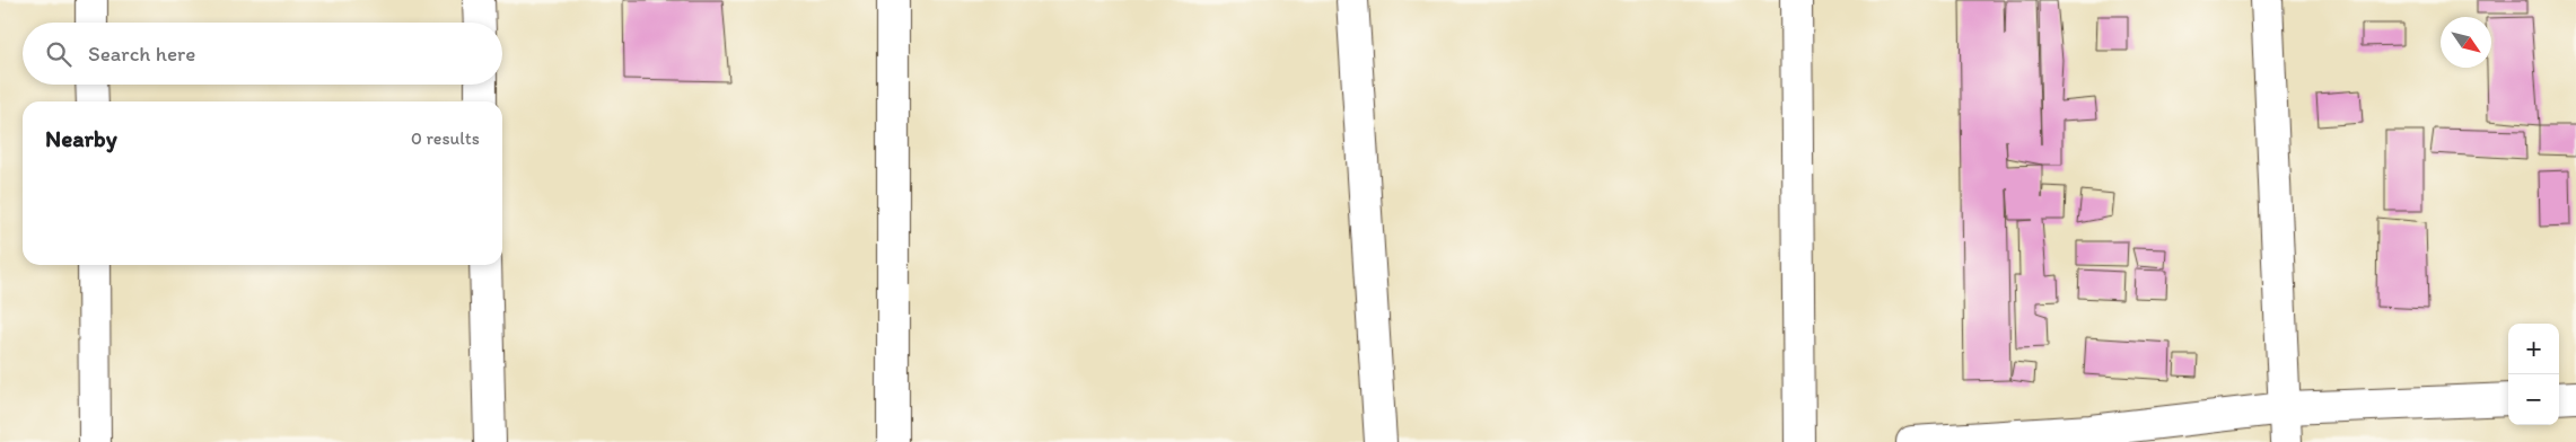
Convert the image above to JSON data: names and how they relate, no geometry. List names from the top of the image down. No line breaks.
{"north":"bottom right","page":{"search":"Search here","heading":["Nearby","0 results"],"map_buttons":["+","−"]}}
